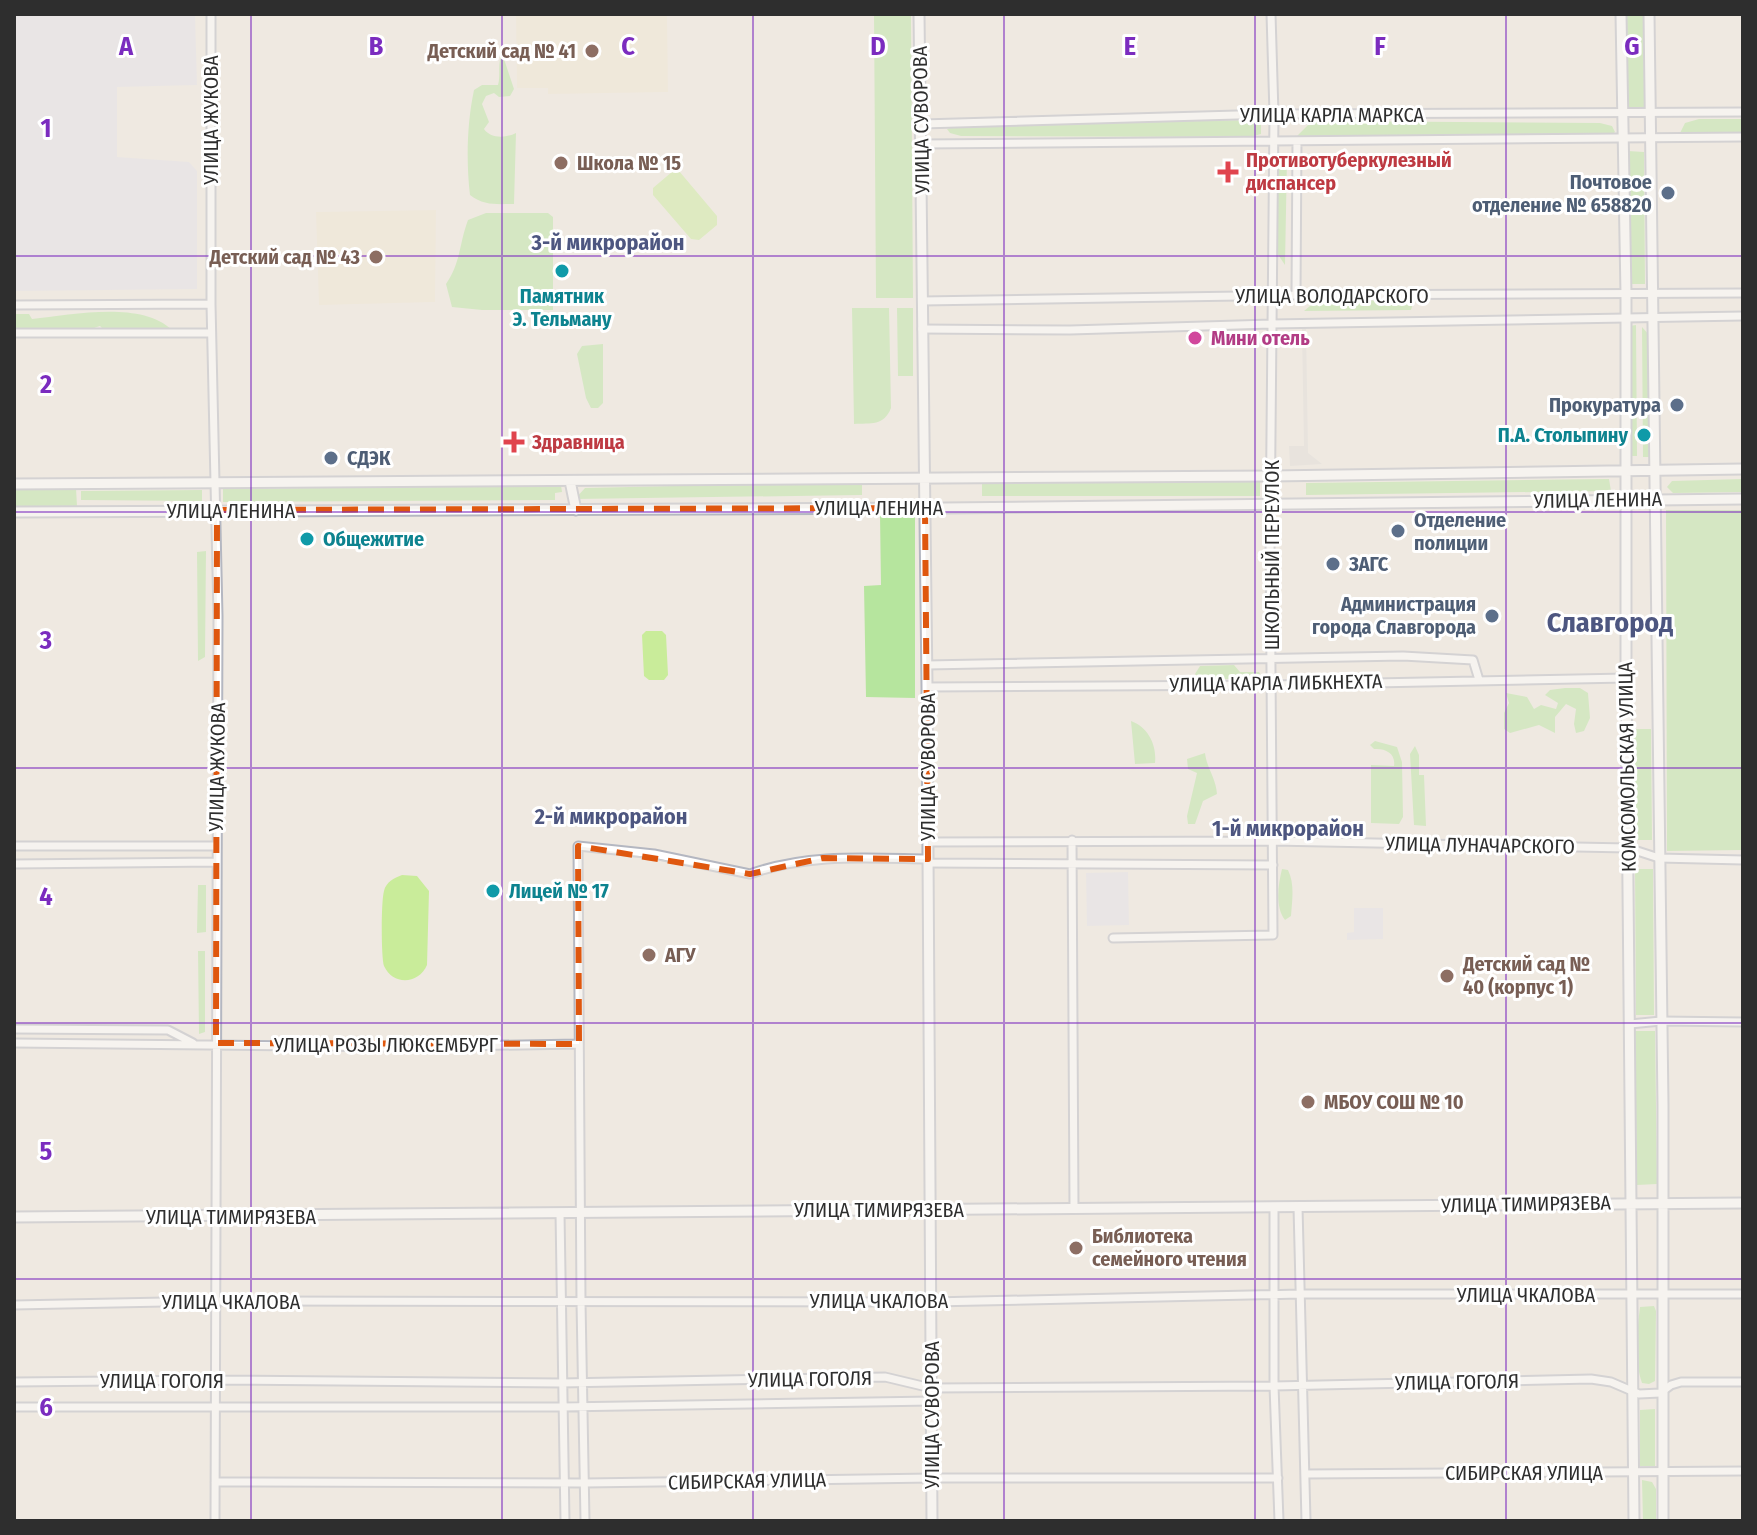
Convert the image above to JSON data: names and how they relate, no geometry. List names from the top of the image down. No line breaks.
{"streets":{"street":["УЛИЦА КАРЛА МАРКСА","УЛИЦА ЖУКОВА","УЛИЦА СУВОРОВА","УЛИЦА ВОЛОДАРСКОГО","УЛИЦА ЛЕНИНА","ШКОЛЬНЫЙ ПЕРЕУЛОК","УЛИЦА КАРЛА ЛИБКНЕХТА","КОМСОМОЛЬСКАЯ УЛИЦА","УЛИЦА ЛУНАЧАРСКОГО","УЛИЦА РОЗЫ ЛЮКСЕМБУРГ","УЛИЦА ТИМИРЯЗЕВА","УЛИЦА ЧКАЛОВА","УЛИЦА ГОГОЛЯ","СИБИРСКАЯ УЛИЦА"]},"crossings":[["УЛИЦА КАРЛА МАРКСА","УЛИЦА СУВОРОВА"],["УЛИЦА КАРЛА МАРКСА","ШКОЛЬНЫЙ ПЕРЕУЛОК"],["УЛИЦА КАРЛА МАРКСА","КОМСОМОЛЬСКАЯ УЛИЦА"],["УЛИЦА ЖУКОВА","УЛИЦА ЛЕНИНА"],["УЛИЦА ЖУКОВА","УЛИЦА РОЗЫ ЛЮКСЕМБУРГ"],["УЛИЦА ЖУКОВА","УЛИЦА ТИМИРЯЗЕВА"],["УЛИЦА ЖУКОВА","УЛИЦА ЧКАЛОВА"],["УЛИЦА ЖУКОВА","УЛИЦА ГОГОЛЯ"],["УЛИЦА ЖУКОВА","СИБИРСКАЯ УЛИЦА"],["УЛИЦА СУВОРОВА","УЛИЦА ВОЛОДАРСКОГО"],["УЛИЦА СУВОРОВА","УЛИЦА ЛЕНИНА"],["УЛИЦА СУВОРОВА","УЛИЦА КАРЛА ЛИБКНЕХТА"],["УЛИЦА СУВОРОВА","УЛИЦА ЛУНАЧАРСКОГО"],["УЛИЦА СУВОРОВА","УЛИЦА ТИМИРЯЗЕВА"],["УЛИЦА СУВОРОВА","УЛИЦА ЧКАЛОВА"],["УЛИЦА СУВОРОВА","УЛИЦА ГОГОЛЯ"],["УЛИЦА СУВОРОВА","СИБИРСКАЯ УЛИЦА"],["УЛИЦА ВОЛОДАРСКОГО","ШКОЛЬНЫЙ ПЕРЕУЛОК"],["УЛИЦА ВОЛОДАРСКОГО","КОМСОМОЛЬСКАЯ УЛИЦА"],["УЛИЦА ЛЕНИНА","ШКОЛЬНЫЙ ПЕРЕУЛОК"],["УЛИЦА ЛЕНИНА","КОМСОМОЛЬСКАЯ УЛИЦА"],["ШКОЛЬНЫЙ ПЕРЕУЛОК","УЛИЦА КАРЛА ЛИБКНЕХТА"],["ШКОЛЬНЫЙ ПЕРЕУЛОК","УЛИЦА ЛУНАЧАРСКОГО"],["УЛИЦА КАРЛА ЛИБКНЕХТА","КОМСОМОЛЬСКАЯ УЛИЦА"],["КОМСОМОЛЬСКАЯ УЛИЦА","УЛИЦА ЛУНАЧАРСКОГО"],["КОМСОМОЛЬСКАЯ УЛИЦА","УЛИЦА ТИМИРЯЗЕВА"],["КОМСОМОЛЬСКАЯ УЛИЦА","УЛИЦА ЧКАЛОВА"],["КОМСОМОЛЬСКАЯ УЛИЦА","УЛИЦА ГОГОЛЯ"],["КОМСОМОЛЬСКАЯ УЛИЦА","СИБИРСКАЯ УЛИЦА"]],"districts":["3-й микрорайон","Славгород","2-й микрорайон","1-й микрорайон"],"places":{"other":["Детский сад № 41","Школа № 15","Почтовое отделение № 658820","Детский сад № 43","Памятник Э. Тельману","Мини отель","Прокуратура","П.А. Столыпину","СДЭК","Отделение полиции","Общежитие","ЗАГС","Администрация города Славгорода","Лицей № 17","АГУ","Детский сад № 40 (корпус 1)","МБОУ СОШ № 10","Библиотека семейного чтения"],"health":["Противотуберкулезный диспансер","Здравница"]},"grid":{"columns":["A","B","C","D","E","F","G"],"rows":["1","2","3","4","5","6"]}}
